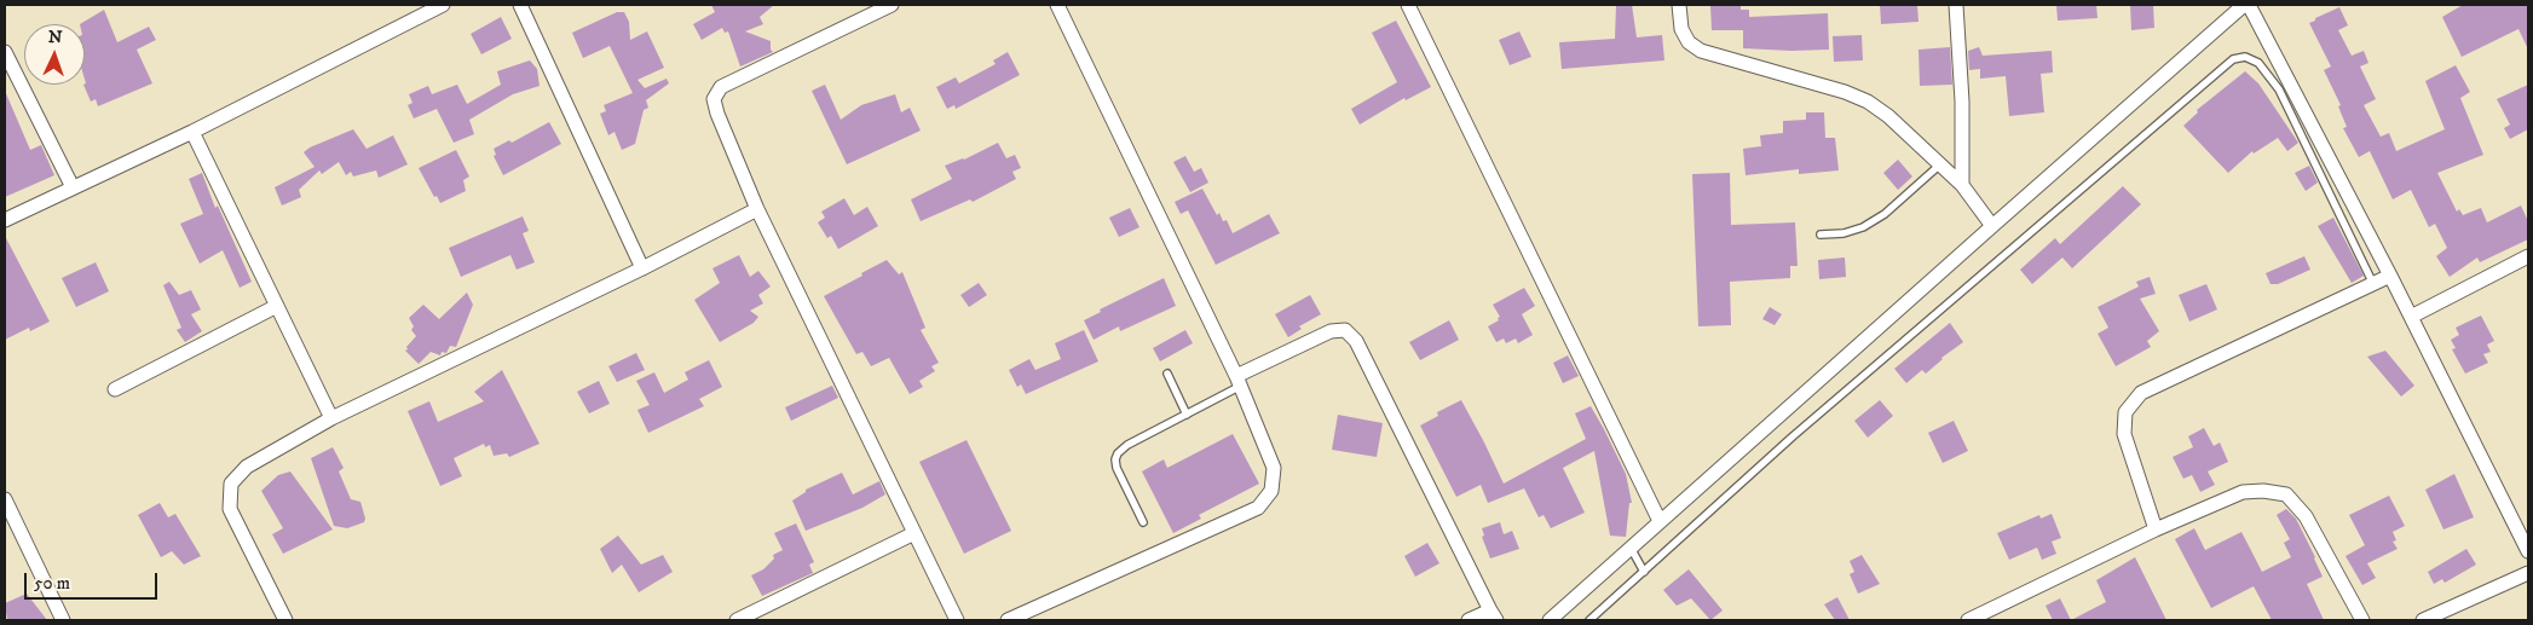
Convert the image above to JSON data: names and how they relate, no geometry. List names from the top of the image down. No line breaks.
{"scale_bar":"50 m","north":"top"}
